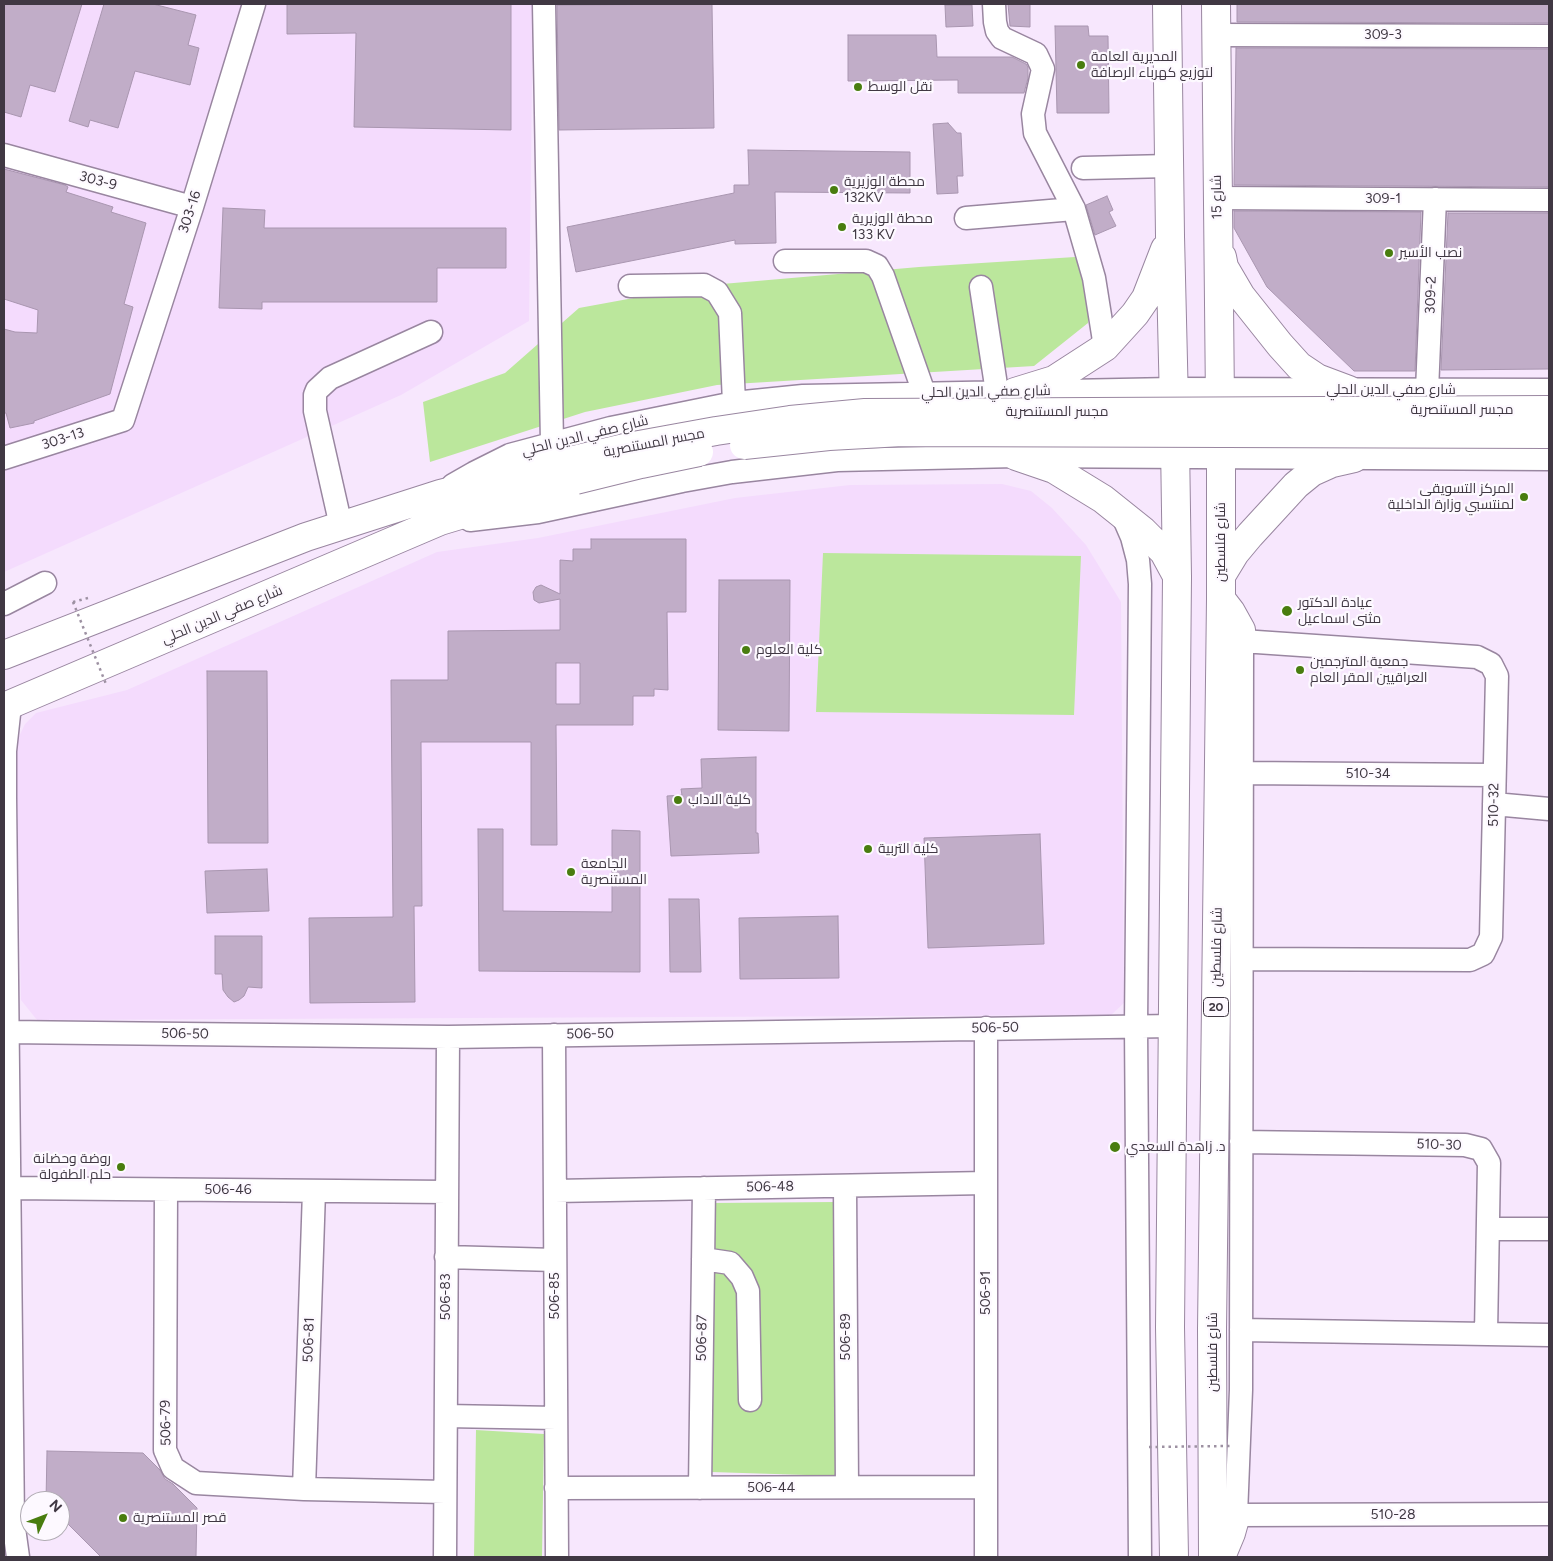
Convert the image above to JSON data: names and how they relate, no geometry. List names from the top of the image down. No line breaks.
{"streets":{"main road":["شارع 15","شارع صفي الدين الحلي","مجسر المستنصرية","شارع فلسطين","20"],"street":["309-3","303-9","309-1","303-16","309-2","303-13","510-34","510-32","506-50","510-30","506-48","506-46","506-91","506-85","506-83","506-89","506-87","506-81","506-79","506-44","510-28"]},"crossings":[["309-3","شارع 15"],["303-9","303-16"],["شارع 15","309-1"],["شارع 15","شارع صفي الدين الحلي"],["309-1","309-2"],["303-16","303-13"],["309-2","شارع صفي الدين الحلي"],["شارع صفي الدين الحلي","مجسر المستنصرية"],["شارع صفي الدين الحلي","شارع فلسطين"],["510-34","510-32"],["506-50","506-91"],["506-50","506-85"],["506-50","506-83"],["506-48","506-91"],["506-48","506-85"],["506-48","506-89"],["506-48","506-87"],["506-46","506-83"],["506-46","506-81"],["506-46","506-79"],["506-91","506-44"],["506-85","506-44"],["506-83","506-79"],["506-89","506-44"],["506-87","506-44"],["506-81","506-79"]],"places":["المديرية العامة لتوزيع كهرباء الرصافة","نقل الوسط","محطة الوزيرية 132KV","محطة الوزيرية 133 KV","نصب الأسير","المركز التسويقي لمنتسبي وزارة الداخلية","عيادة الدكتور مثنى اسماعيل","كلية العلوم","جمعية المترجمين العراقيين المقر العام","كلية الاداب","كلية التربية","الجامعة المستنصرية","د. زاهدة السعدي","روضة وحضانة حلم الطفولة","قصر المستنصرية"],"north":"top right"}
